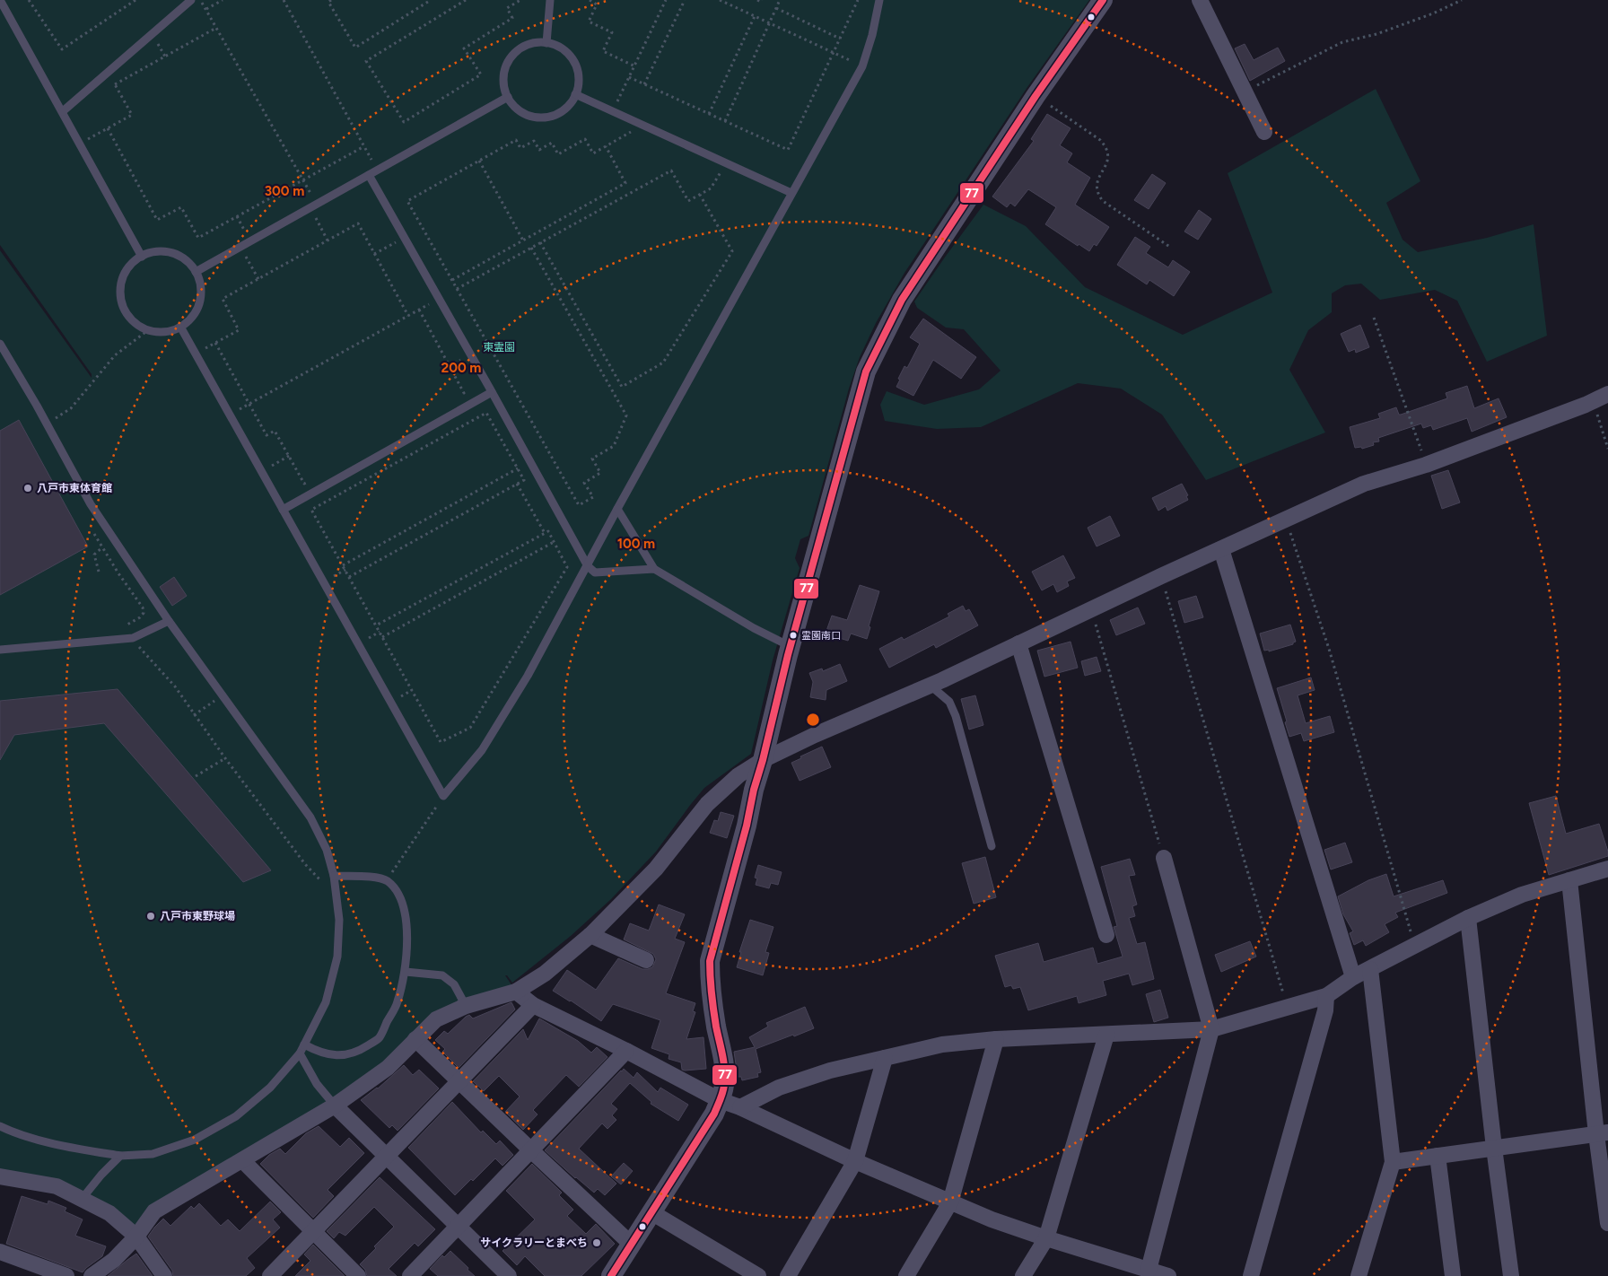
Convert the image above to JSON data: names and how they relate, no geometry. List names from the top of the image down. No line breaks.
{"parks":["東霊園"],"places":["八戸市東体育館","霊園南口","八戸市東野球場","サイクラリーとまべち"],"lines":["transit line 77"],"rings":["300 m","200 m","100 m"]}
